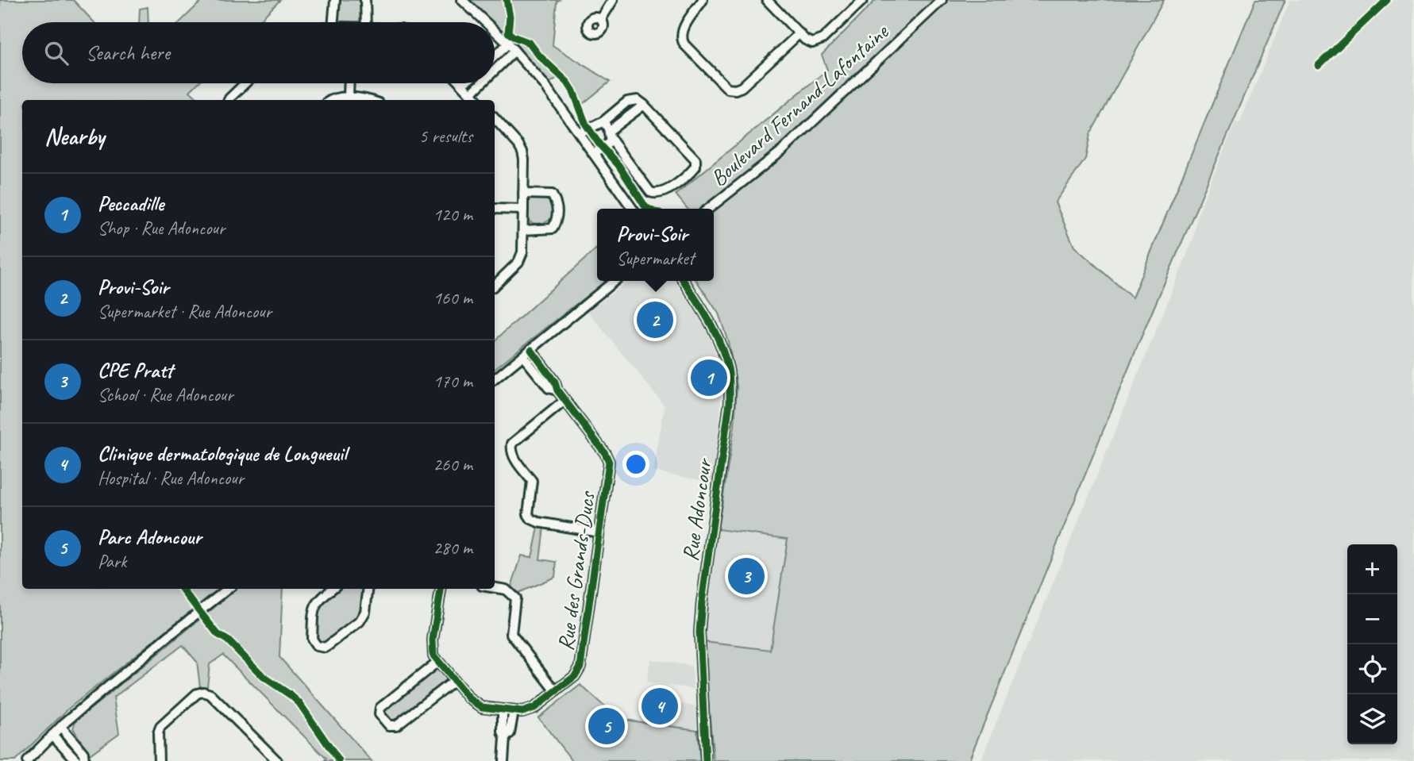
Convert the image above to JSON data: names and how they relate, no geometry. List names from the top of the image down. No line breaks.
{"streets":{"street":["Boulevard Fernand-Lafontaine","Rue Adoncour","Rue des Grands-Ducs"]},"page":{"search":"Search here","heading":["Nearby","5 results"],"list":[{"mark":"1","name":"Peccadille","note":"Shop · Rue Adoncour","value":"120 m"},{"mark":"2","name":"Provi-Soir","note":"Supermarket · Rue Adoncour","value":"160 m"},{"mark":"3","name":"CPE Pratt","note":"School · Rue Adoncour","value":"170 m"},{"mark":"4","name":"Clinique dermatologique de Longueuil","note":"Hospital · Rue Adoncour","value":"260 m"},{"mark":"5","name":"Parc Adoncour","note":"Park","value":"280 m"}],"popup":["Provi-Soir","Supermarket"],"pins":["2","1","3","4","5"],"map_buttons":["+","−"]}}
